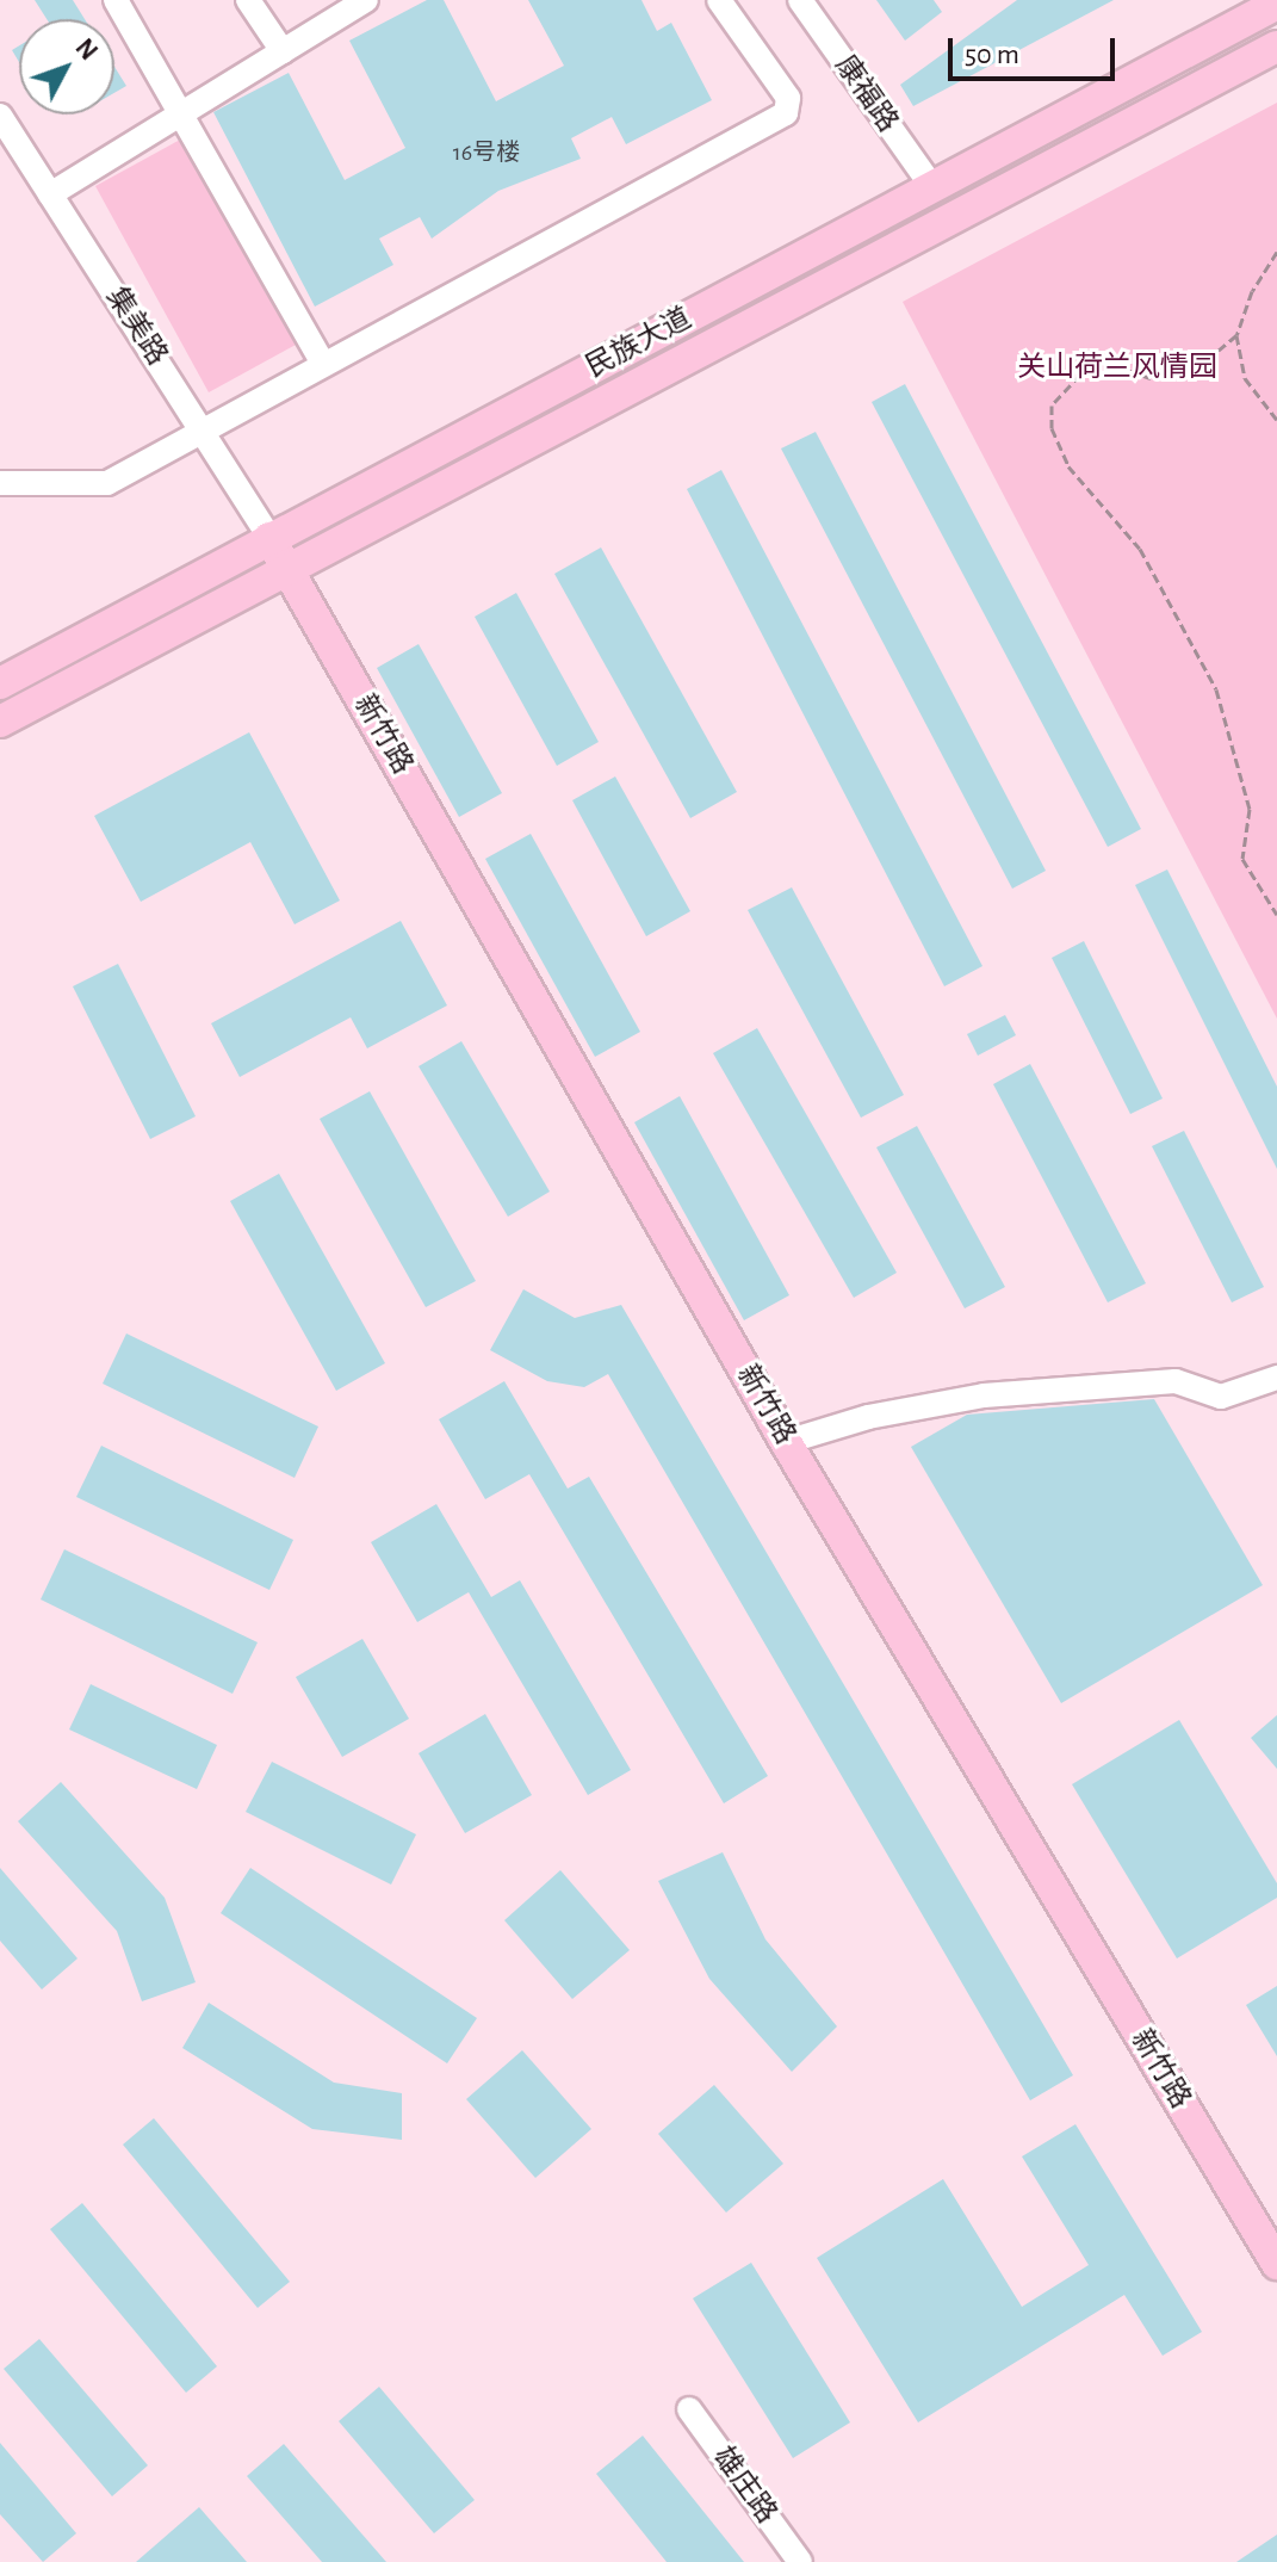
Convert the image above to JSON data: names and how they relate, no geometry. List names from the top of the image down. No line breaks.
{"streets":{"main road":["民族大道","新竹路"],"street":["康福路","集美路","雄庄路"]},"crossings":[["康福路","民族大道"],["集美路","民族大道"],["集美路","新竹路"],["民族大道","新竹路"]],"parks":["关山荷兰风情园"],"house_numbers":["16号楼"],"scale_bar":"50 m","north":"top right"}
